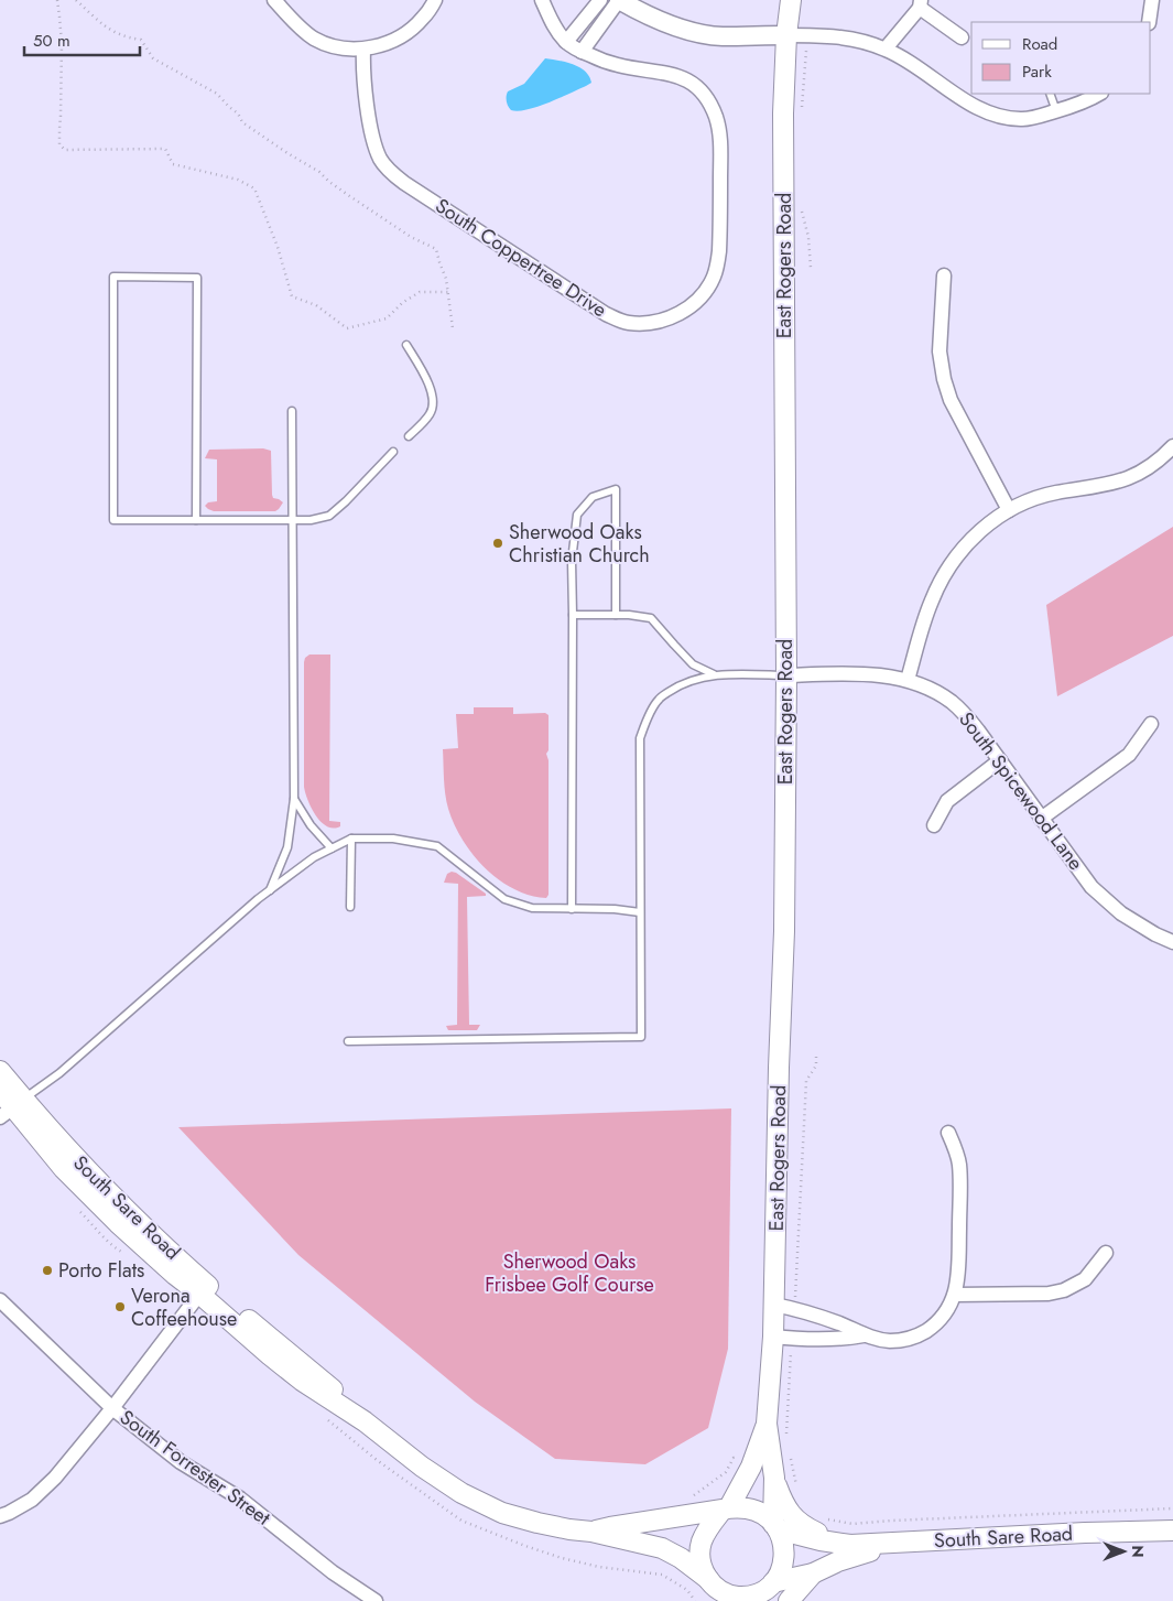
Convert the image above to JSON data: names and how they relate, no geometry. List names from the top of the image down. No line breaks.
{"streets":{"main road":["East Rogers Road","South Sare Road"],"street":["South Coppertree Drive","South Spicewood Lane","South Forrester Street"]},"crossings":[["East Rogers Road","South Spicewood Lane"],["East Rogers Road","South Sare Road"]],"parks":["Sherwood Oaks Frisbee Golf Course"],"places":["Sherwood Oaks Christian Church","Porto Flats","Verona Coffeehouse"],"legend":["Road","Park"],"scale_bar":"50 m","north":"right"}
